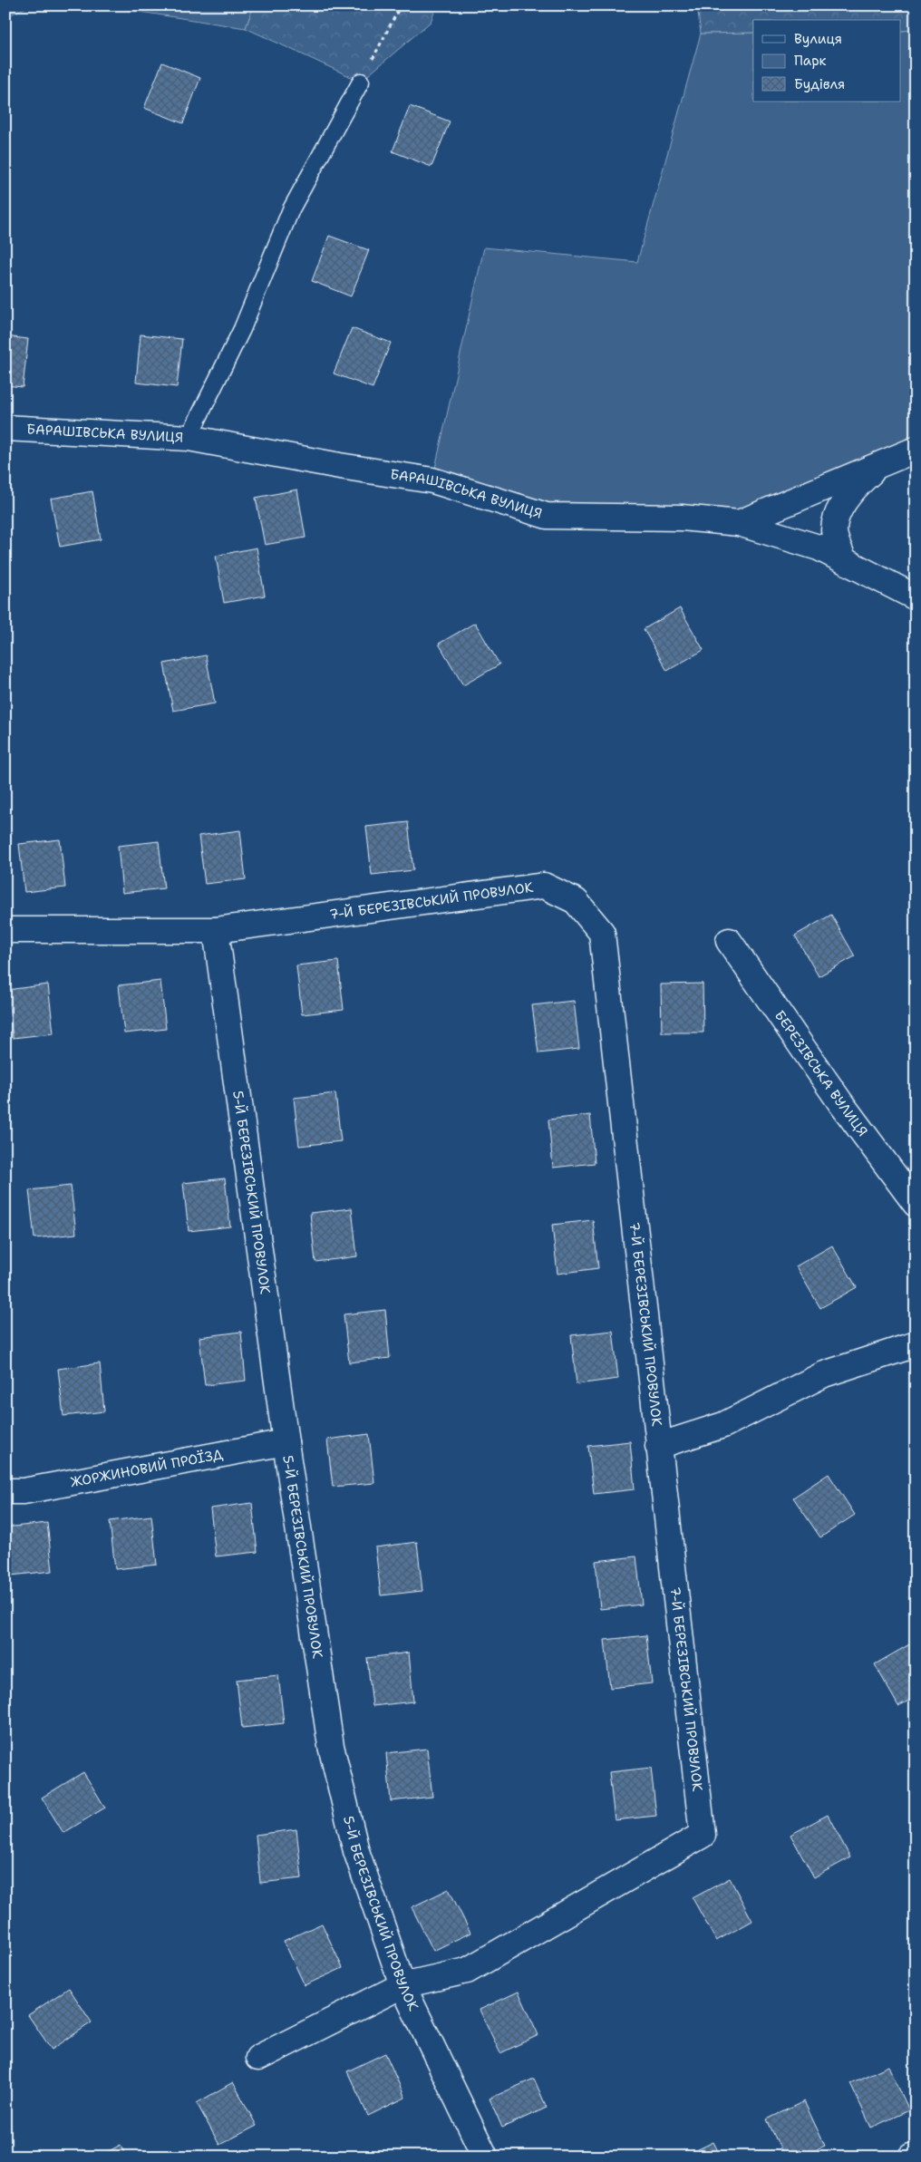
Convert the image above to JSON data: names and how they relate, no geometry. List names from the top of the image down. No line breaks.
{"streets":{"street":["БАРАШІВСЬКА ВУЛИЦЯ","7-Й БЕРЕЗІВСЬКИЙ ПРОВУЛОК","БЕРЕЗІВСЬКА ВУЛИЦЯ","5-Й БЕРЕЗІВСЬКИЙ ПРОВУЛОК","ЖОРЖИНОВИЙ ПРОЇЗД"]},"crossings":[["7-Й БЕРЕЗІВСЬКИЙ ПРОВУЛОК","5-Й БЕРЕЗІВСЬКИЙ ПРОВУЛОК"],["5-Й БЕРЕЗІВСЬКИЙ ПРОВУЛОК","ЖОРЖИНОВИЙ ПРОЇЗД"]],"legend":["Вулиця","Парк","Будівля"]}
